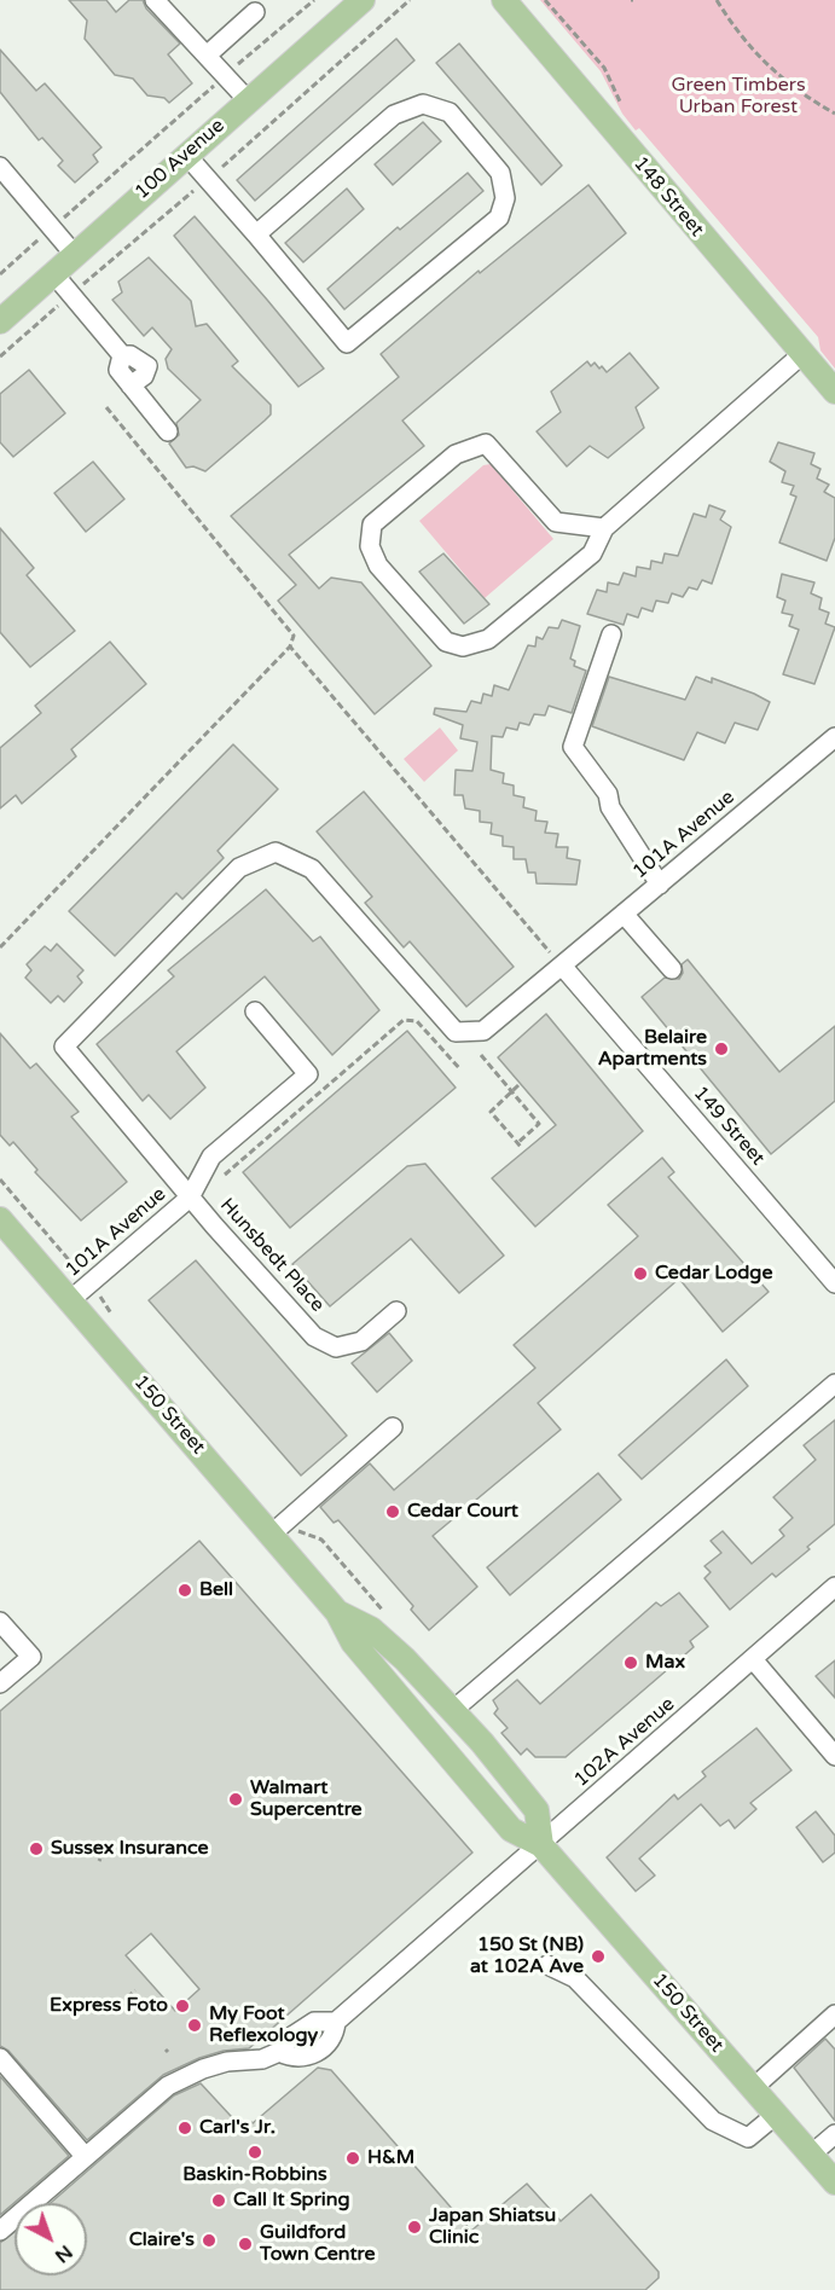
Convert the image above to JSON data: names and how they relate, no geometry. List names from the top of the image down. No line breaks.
{"streets":{"main road":["100 Avenue","148 Street","150 Street"],"street":["101A Avenue","149 Street","Hunsbedt Place","102A Avenue"]},"crossings":[["101A Avenue","149 Street"],["101A Avenue","Hunsbedt Place"],["101A Avenue","150 Street"],["149 Street","Hunsbedt Place"],["150 Street","102A Avenue"]],"parks":["Green Timbers Urban Forest"],"places":["Belaire Apartments","Cedar Lodge","Cedar Court","Bell","Max","Walmart Supercentre","Sussex Insurance","150 St (NB) at 102A Ave","Express Foto","My Foot Reflexology","Carl's Jr.","Baskin-Robbins","H&M","Call It Spring","Japan Shiatsu Clinic","Claire's","Guildford Town Centre"],"north":"bottom right"}
